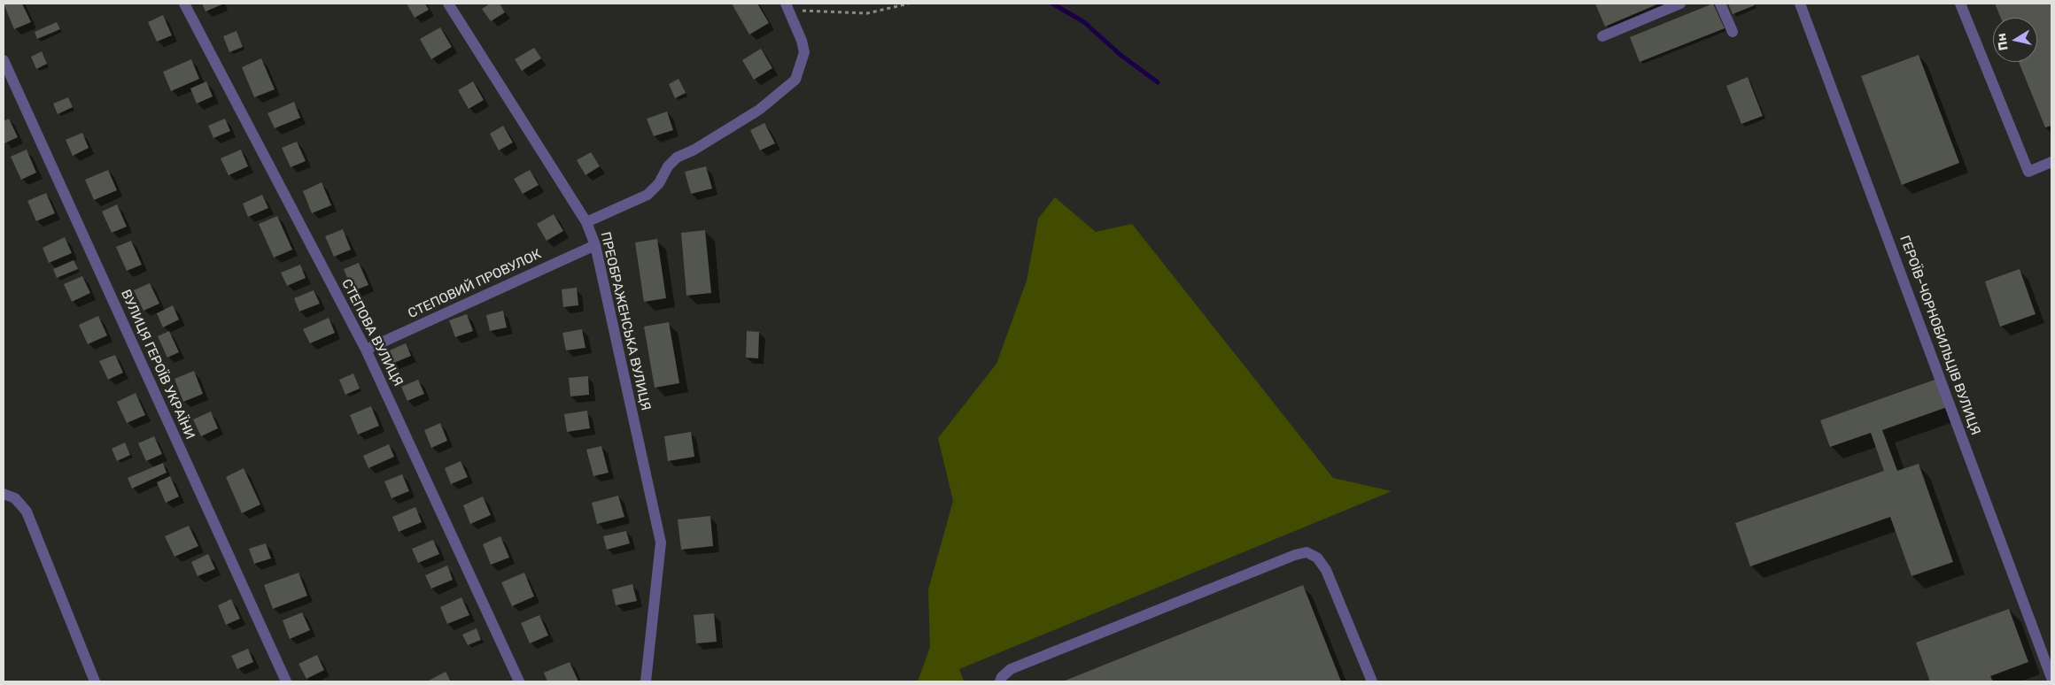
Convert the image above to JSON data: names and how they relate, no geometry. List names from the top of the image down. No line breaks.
{"streets":{"street":["СТЕПОВИЙ ПРОВУЛОК","ПРЕОБРАЖЕНСЬКА ВУЛИЦЯ","СТЕПОВА ВУЛИЦЯ","ГЕРОЇВ-ЧОРНОБИЛЬЦІВ ВУЛИЦЯ","ВУЛИЦЯ ГЕРОЇВ УКРАЇНИ"]},"crossings":[["СТЕПОВИЙ ПРОВУЛОК","ПРЕОБРАЖЕНСЬКА ВУЛИЦЯ"],["СТЕПОВИЙ ПРОВУЛОК","СТЕПОВА ВУЛИЦЯ"]],"north":"left"}
